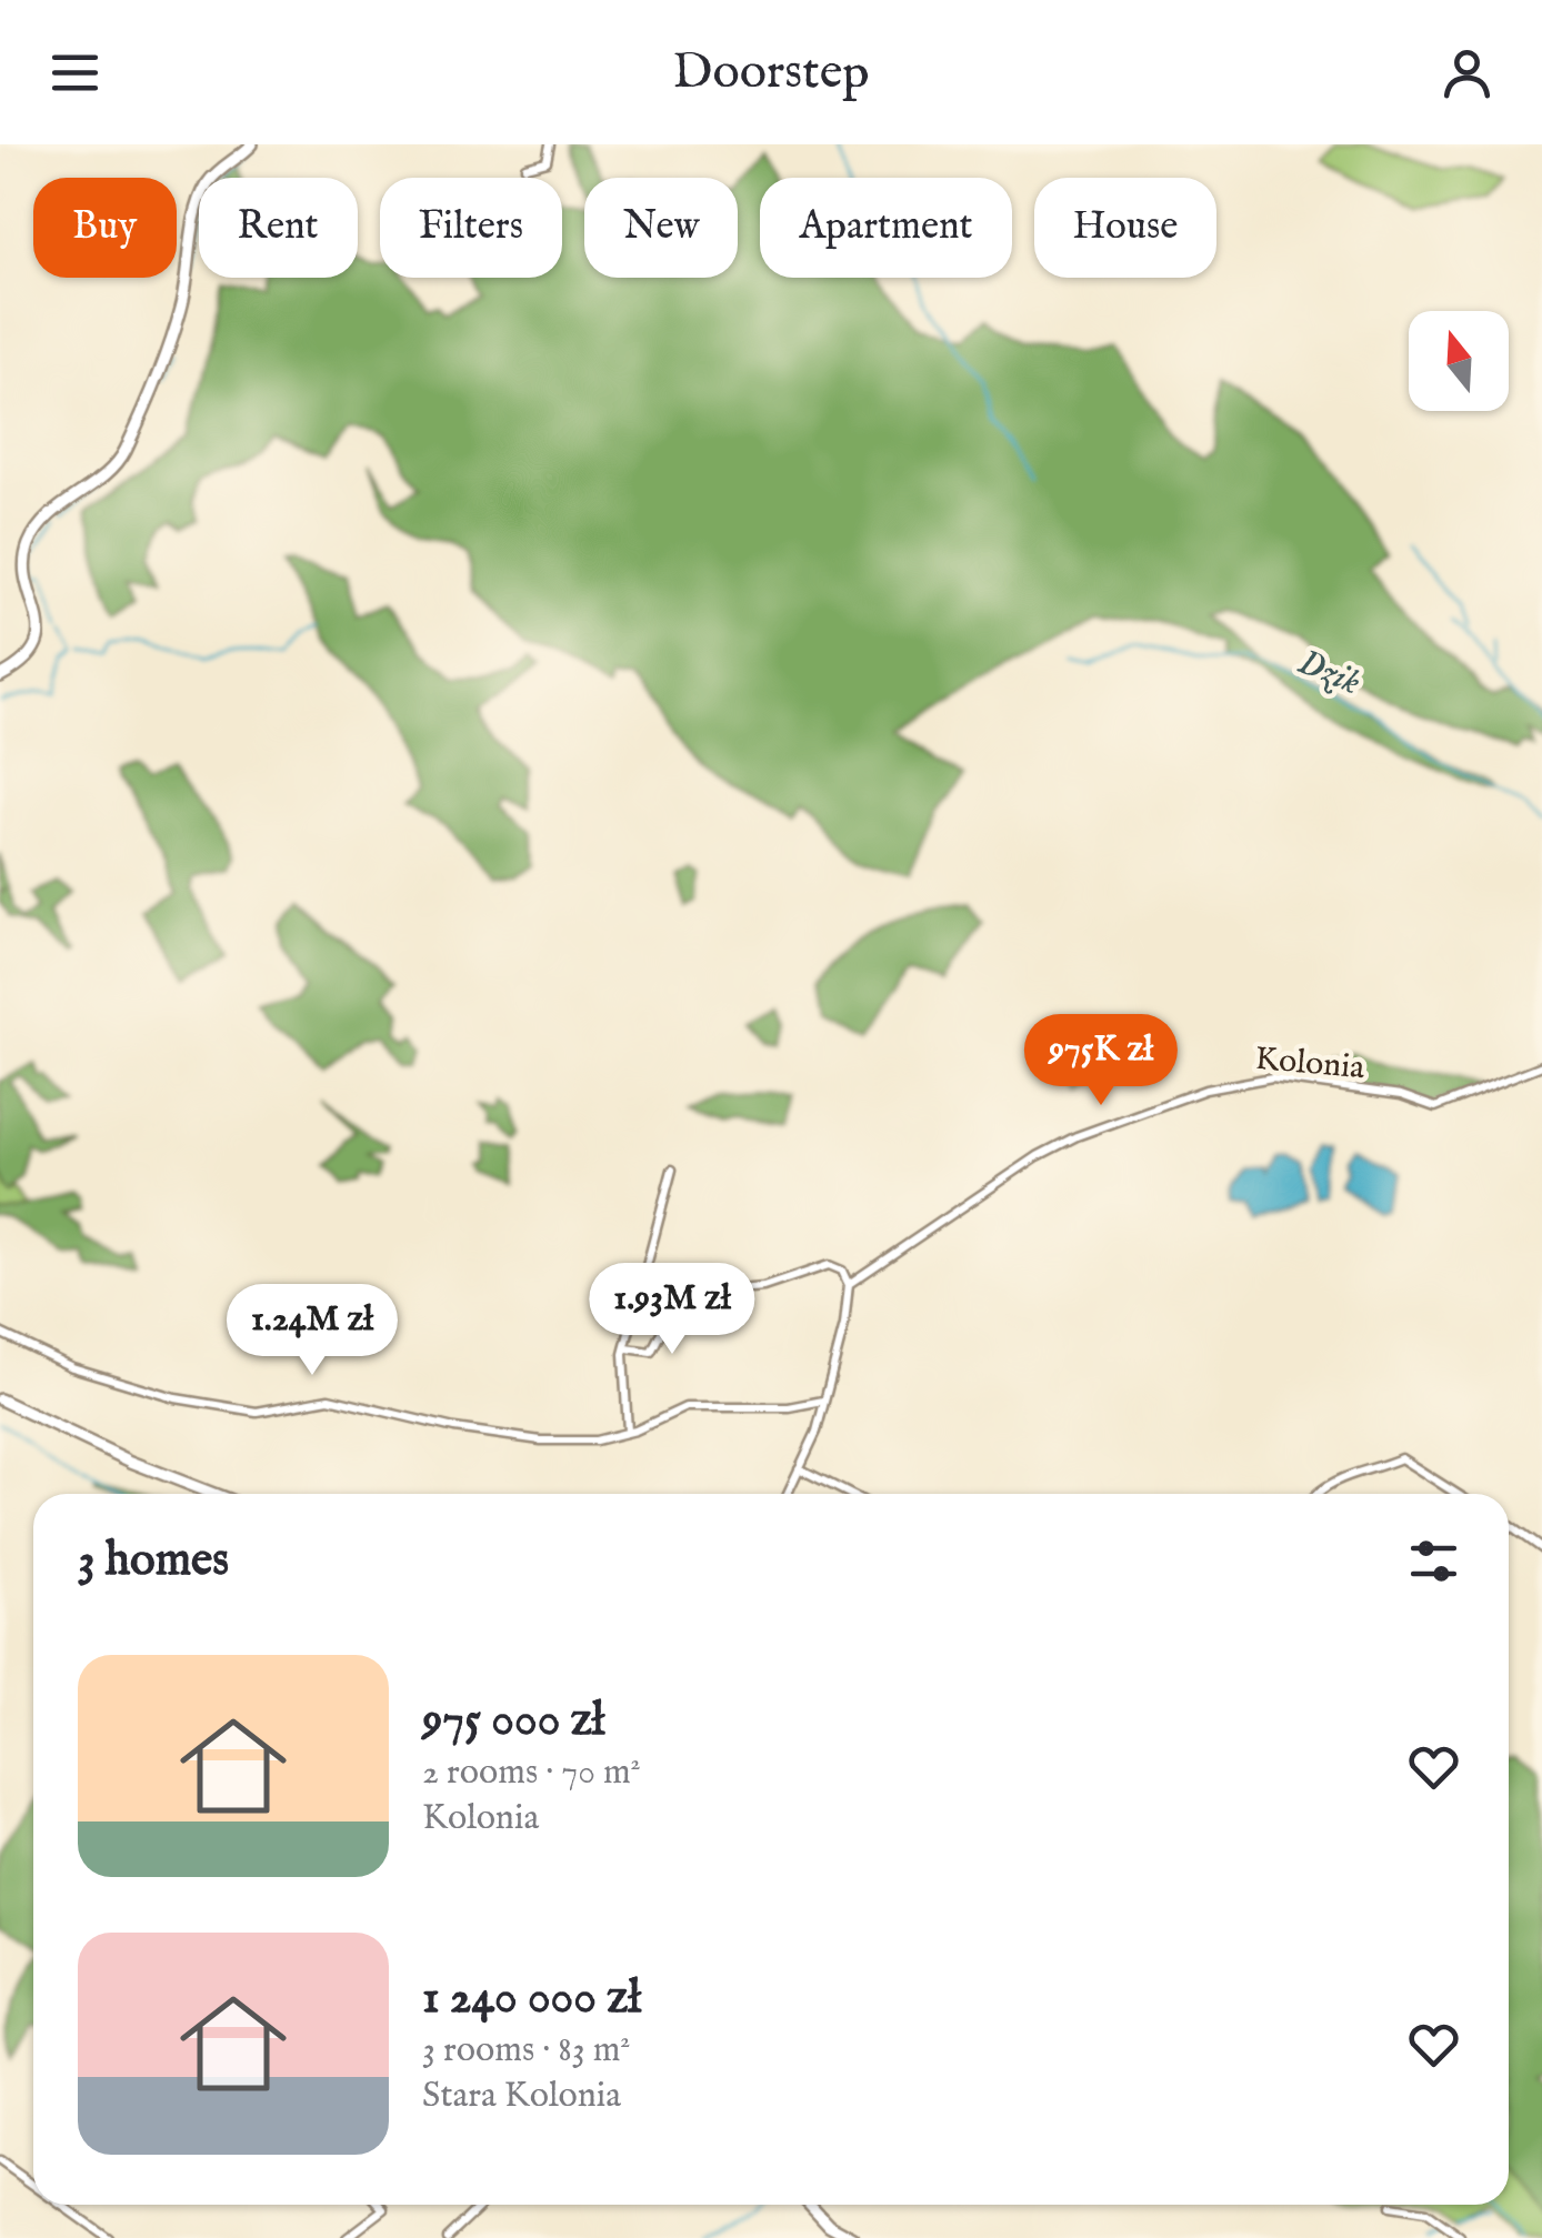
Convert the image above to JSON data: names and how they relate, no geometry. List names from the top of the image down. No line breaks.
{"streets":{"street":["Kolonia"]},"water":["Dzik"],"north":"top","page":{"header":"Doorstep","chip":["Buy","Rent","Filters","New","Apartment","House"],"price":["975K zł","1.93M zł","1.24M zł"],"heading":"3 homes","list":[{"name":"975 000 zł","note":"2 rooms · 70 m² · Kolonia"},{"name":"1 240 000 zł","note":"3 rooms · 83 m² · Stara Kolonia"}]}}
